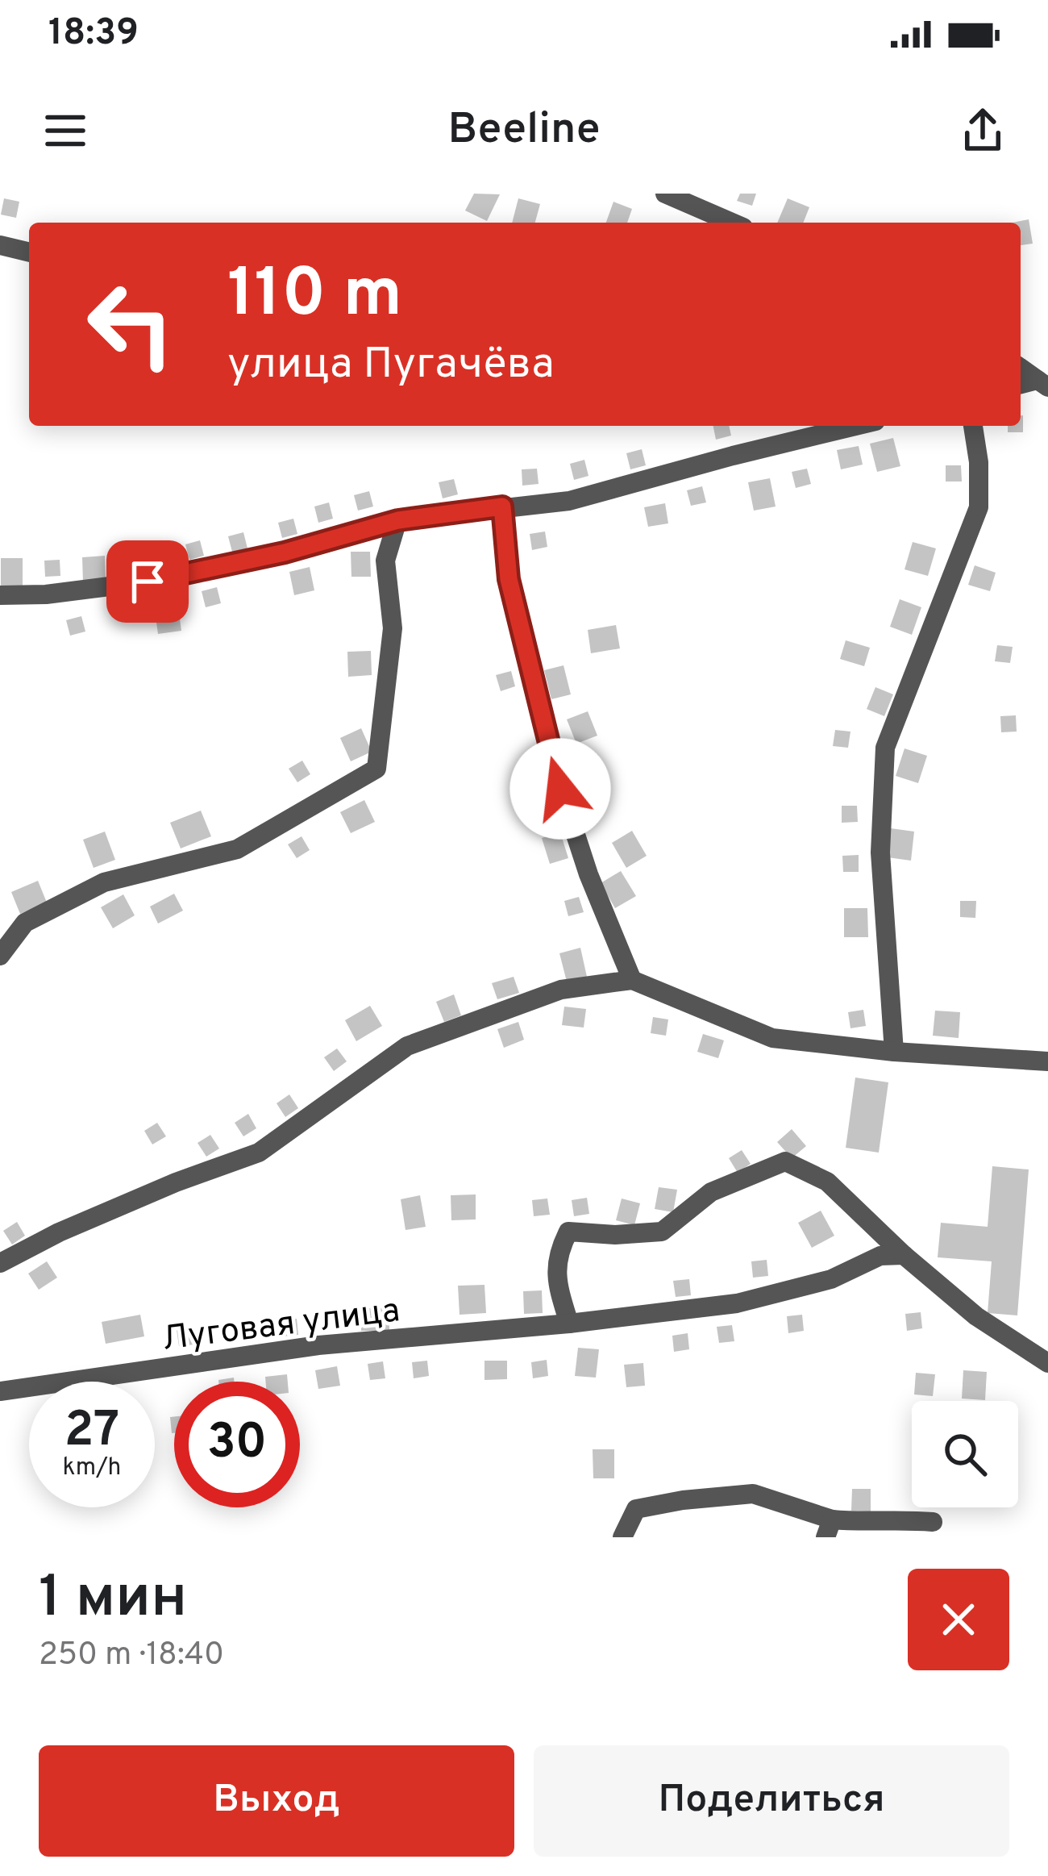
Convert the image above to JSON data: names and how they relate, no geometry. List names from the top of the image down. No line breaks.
{"streets":{"street":["Луговая улица"]},"page":{"status":"18:39","header":"Beeline","turn":["110 m","улица Пугачёва"],"speed":"27 km/h","limit":"30","heading":["1 мин","250 m · 18:40"],"buttons":["Выход","Поделиться"]}}
